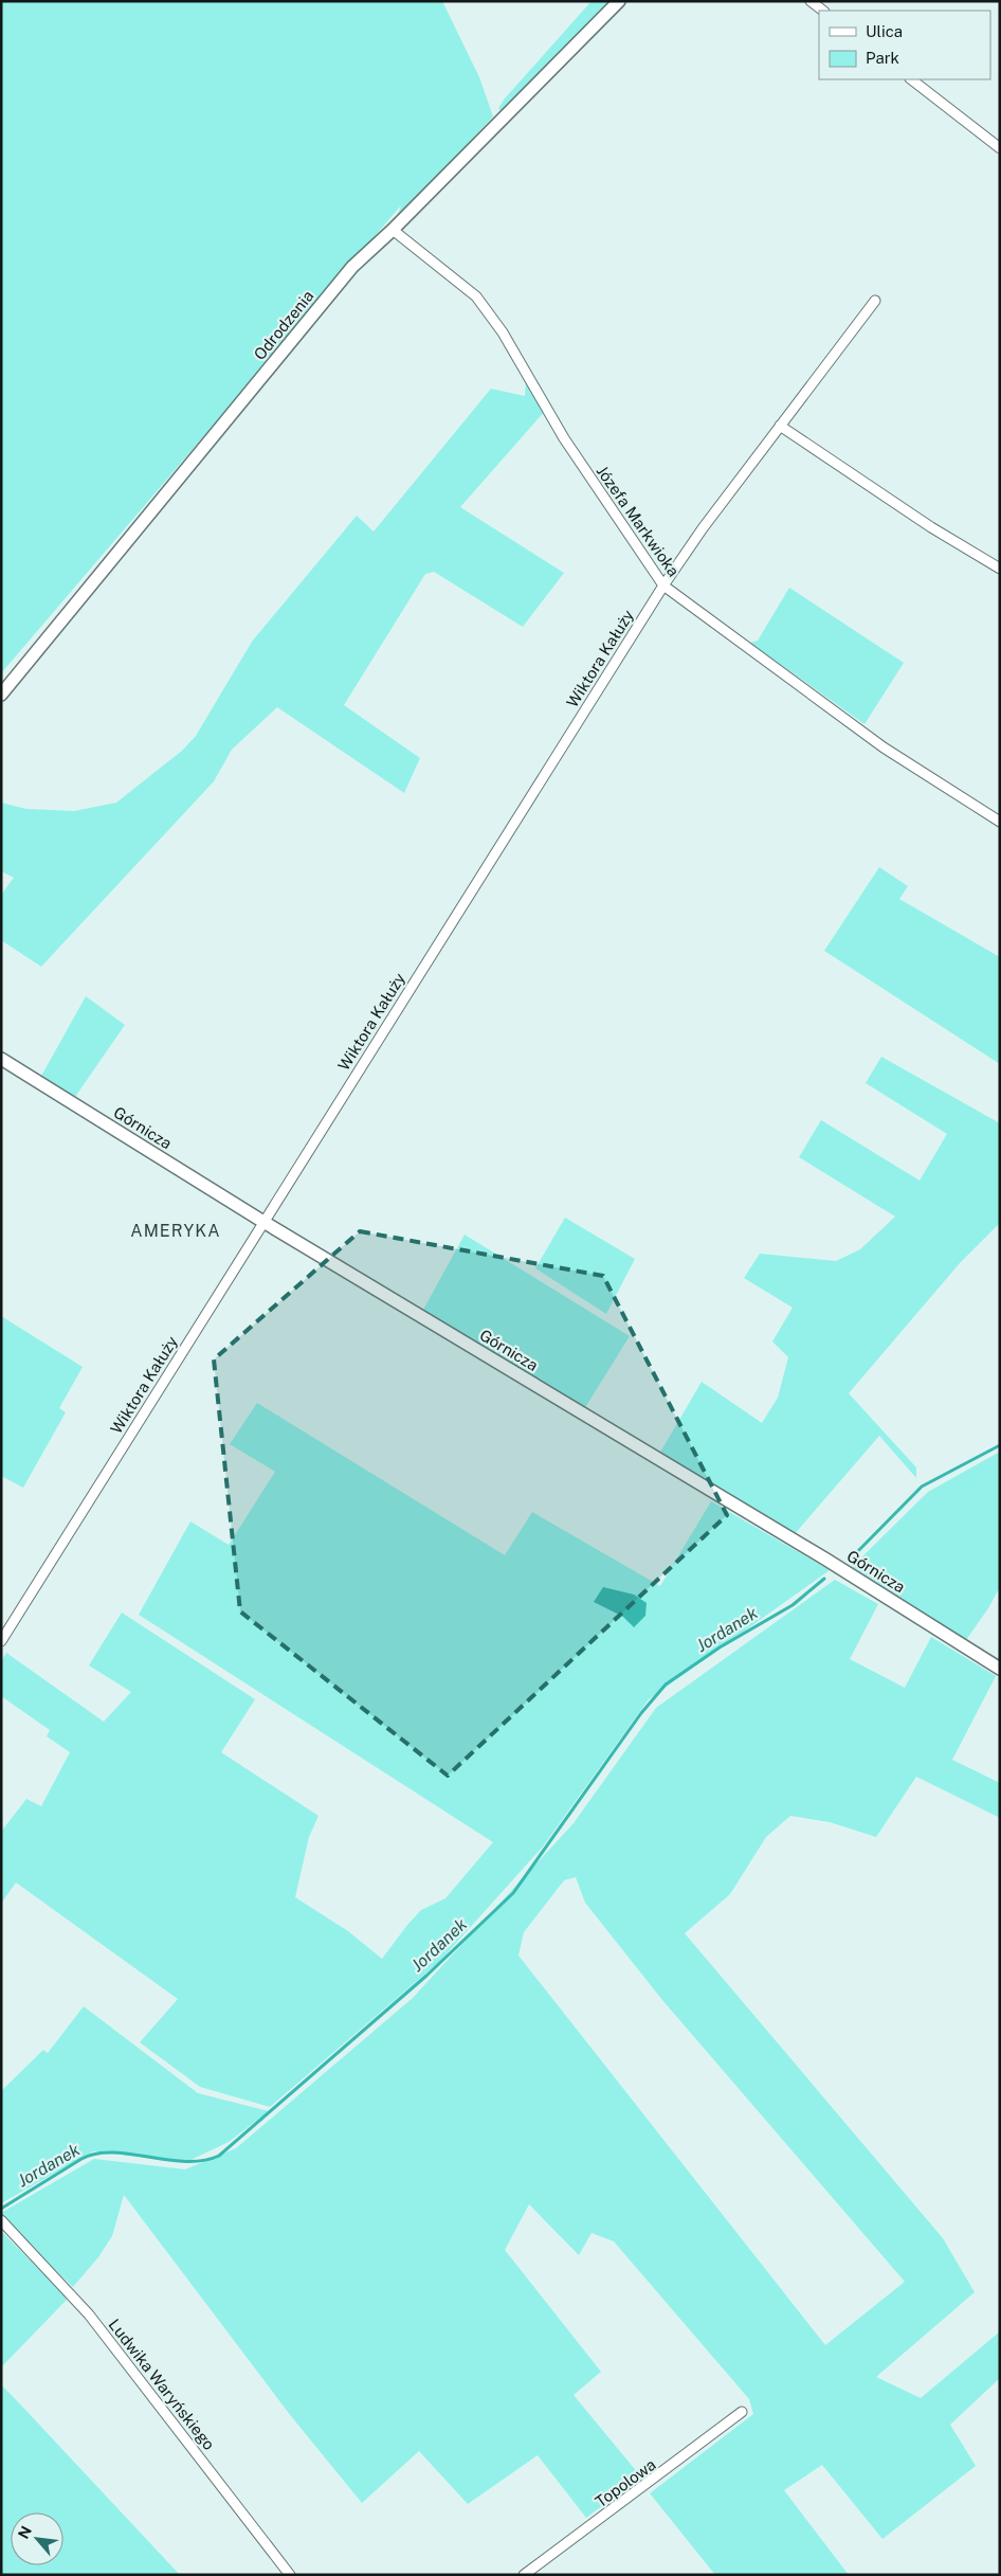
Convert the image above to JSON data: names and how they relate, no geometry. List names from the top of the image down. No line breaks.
{"streets":{"street":["Odrodzenia","Józefa Markwioka","Wiktora Kałuży","Górnicza","Ludwika Waryńskiego","Topolowa"]},"crossings":[["Odrodzenia","Józefa Markwioka"],["Józefa Markwioka","Wiktora Kałuży"],["Wiktora Kałuży","Górnicza"]],"districts":["AMERYKA"],"water":["Jordanek"],"legend":["Ulica","Park"],"north":"top left"}
